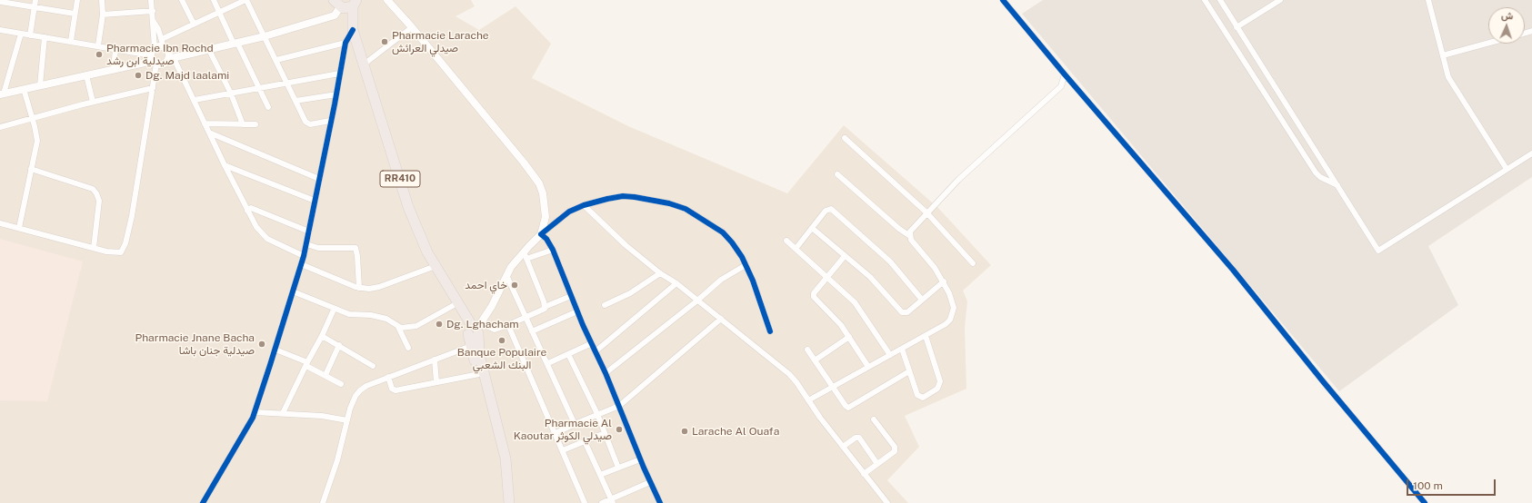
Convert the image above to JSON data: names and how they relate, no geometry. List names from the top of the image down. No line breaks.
{"streets":{"highway":["RR410"]},"places":["Pharmacie Larache صيدلي العرائش","Pharmacie Ibn Rochd صيدلية ابن رشد","Dg. Majd laalami","خاي احمد","Dg. Lghacham","Banque Populaire البنك الشعبي","Pharmacie Jnane Bacha صيدلية جنان باشا","Pharmacie Al Kaoutar صيدلي الكوثر","Larache Al Ouafa"],"scale_bar":"100 m","north":"top"}
